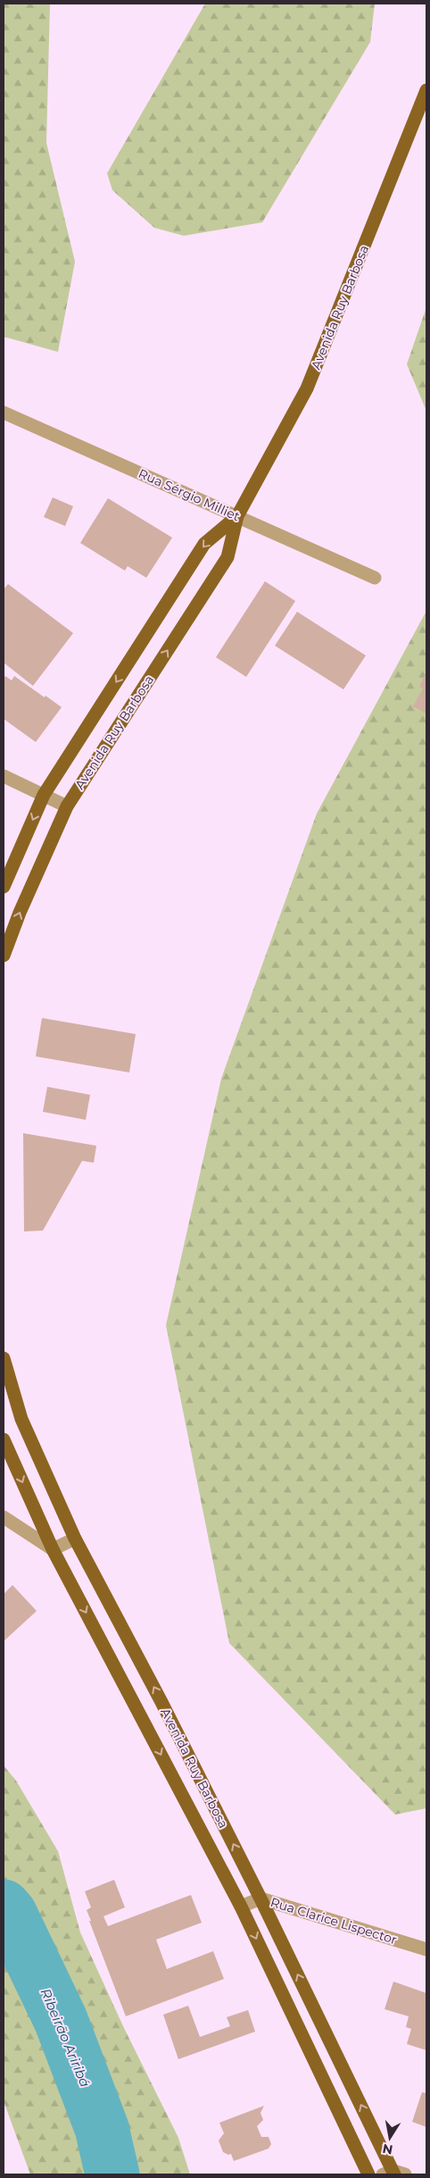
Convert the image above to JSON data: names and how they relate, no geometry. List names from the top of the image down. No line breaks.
{"streets":{"main road":["Avenida Ruy Barbosa"],"street":["Rua Sérgio Milliet","Rua Clarice Lispector"]},"crossings":[["Avenida Ruy Barbosa","Rua Sérgio Milliet"],["Avenida Ruy Barbosa","Rua Clarice Lispector"]],"water":["Ribeirão Ariribá"],"north":"bottom"}
